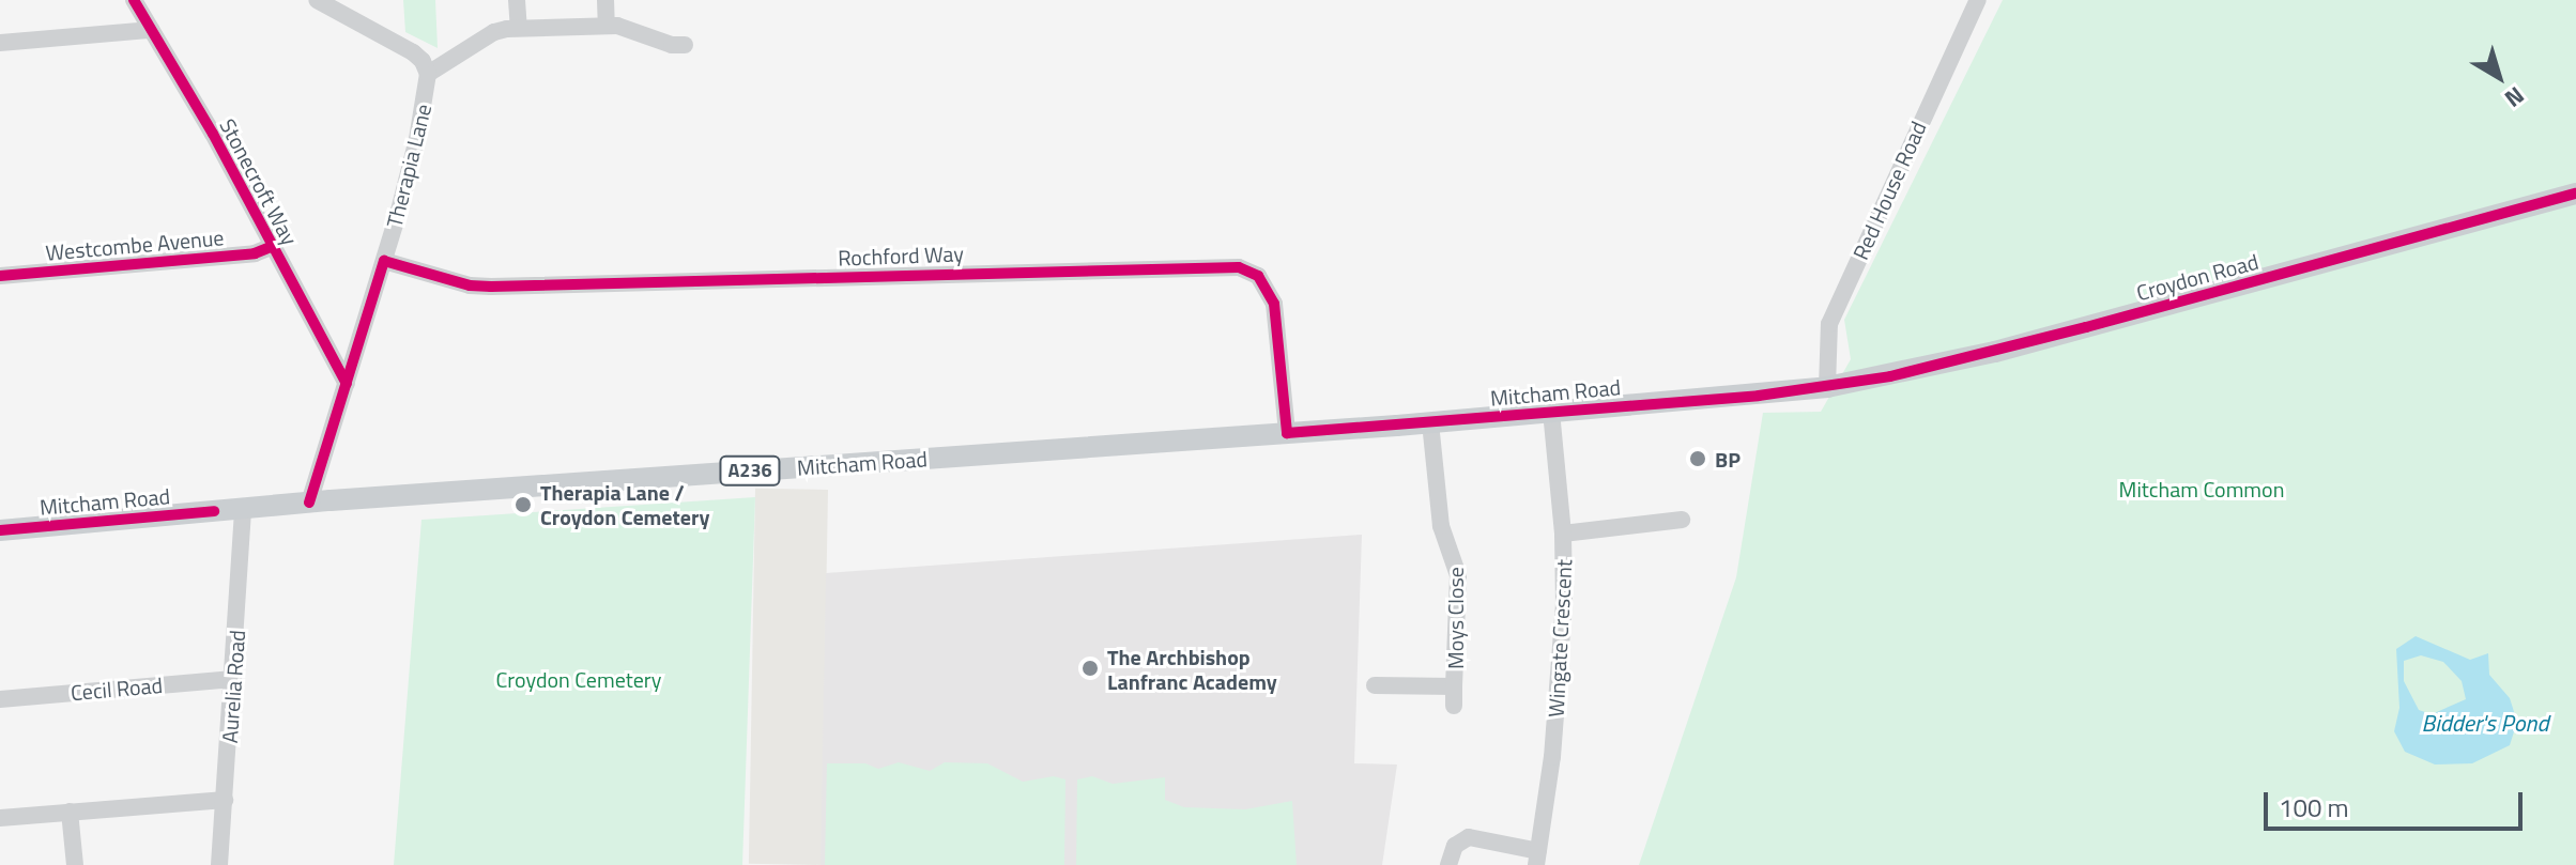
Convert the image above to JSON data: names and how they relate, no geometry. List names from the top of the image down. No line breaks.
{"streets":{"main road":["Croydon Road","Mitcham Road","A236"],"street":["Therapia Lane","Stonecroft Way","Red House Road","Westcombe Avenue","Rochford Way","Moys Close","Wingate Crescent","Aurelia Road","Cecil Road"]},"crossings":[["Therapia Lane","Stonecroft Way"],["Therapia Lane","Rochford Way"],["Therapia Lane","Mitcham Road"],["Stonecroft Way","Westcombe Avenue"],["Red House Road","Croydon Road"],["Red House Road","Mitcham Road"],["Rochford Way","Mitcham Road"],["Croydon Road","Mitcham Road"],["Mitcham Road","Moys Close"],["Mitcham Road","Wingate Crescent"],["Mitcham Road","Aurelia Road"],["Aurelia Road","Cecil Road"]],"water":["Bidder's Pond"],"parks":["Mitcham Common","Croydon Cemetery"],"places":["BP","Therapia Lane / Croydon Cemetery","The Archbishop Lanfranc Academy"],"scale_bar":"100 m","north":"bottom right"}
